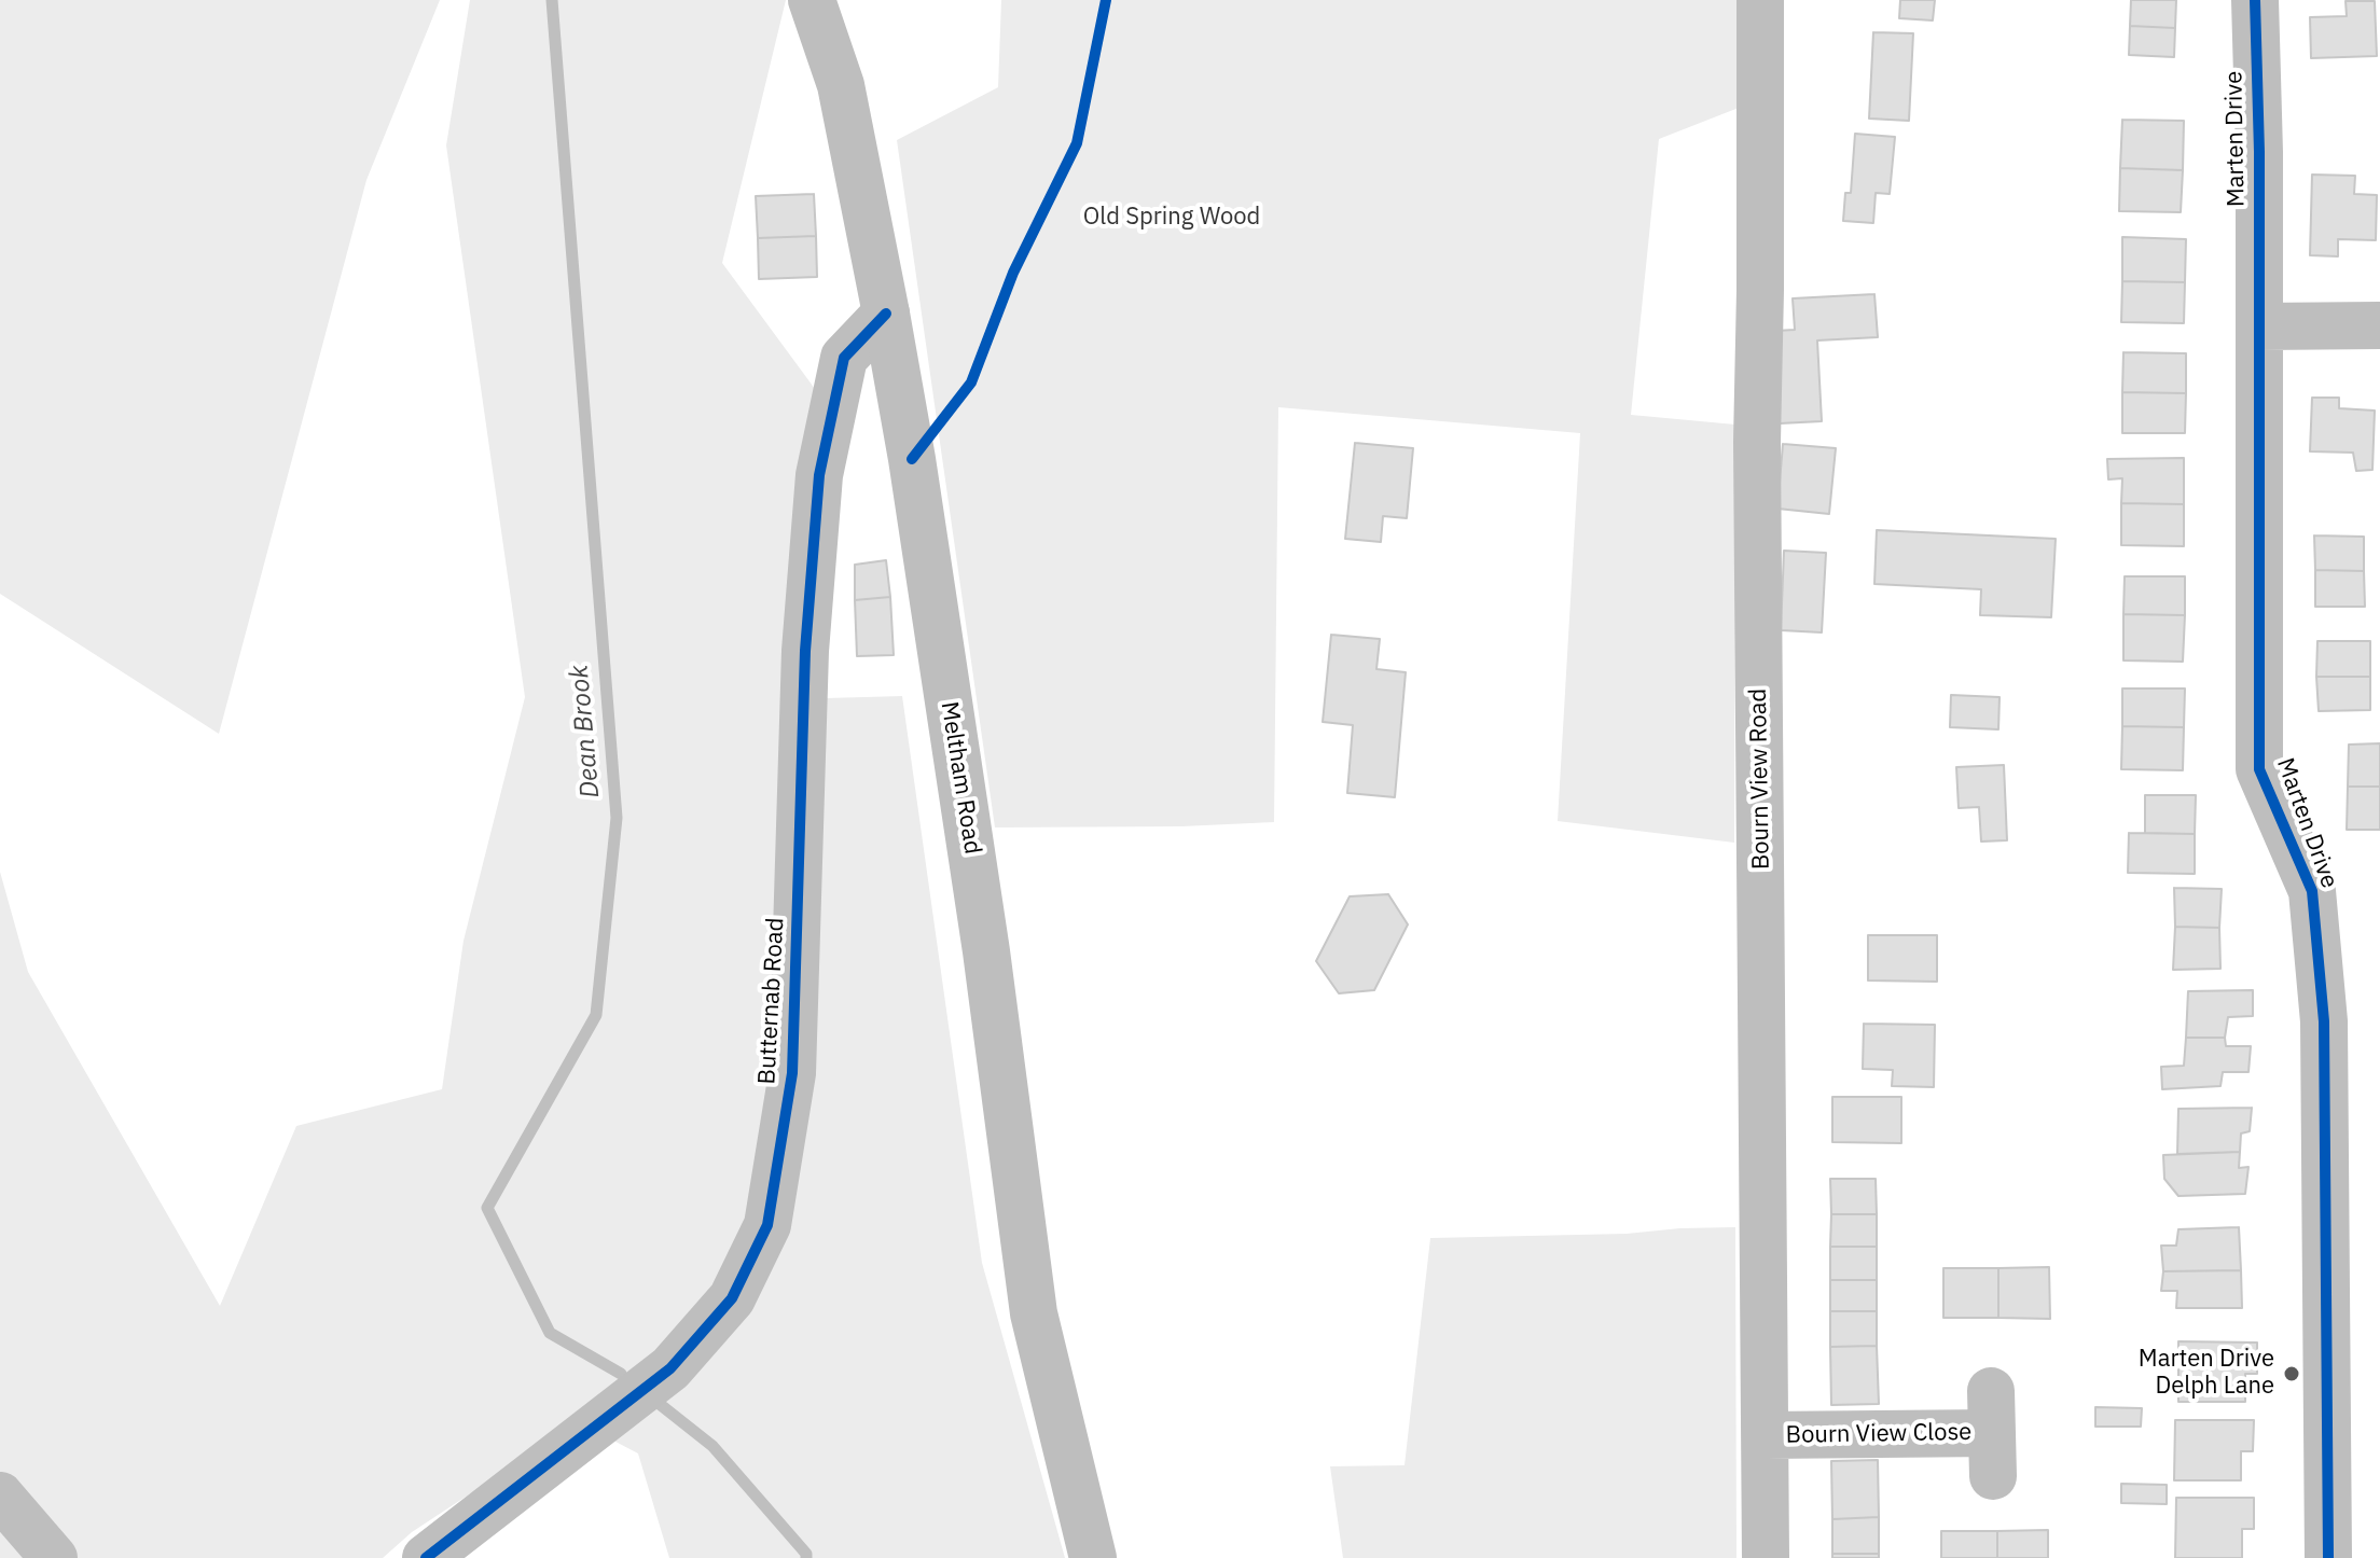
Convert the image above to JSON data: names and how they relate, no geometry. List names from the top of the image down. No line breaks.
{"streets":{"street":["Marten Drive","Meltham Road","Bourn View Road","Butternab Road","Bourn View Close"]},"crossings":[["Meltham Road","Butternab Road"],["Bourn View Road","Bourn View Close"]],"water":["Dean Brook"],"parks":["Old Spring Wood"],"places":["Marten Drive Delph Lane"]}
